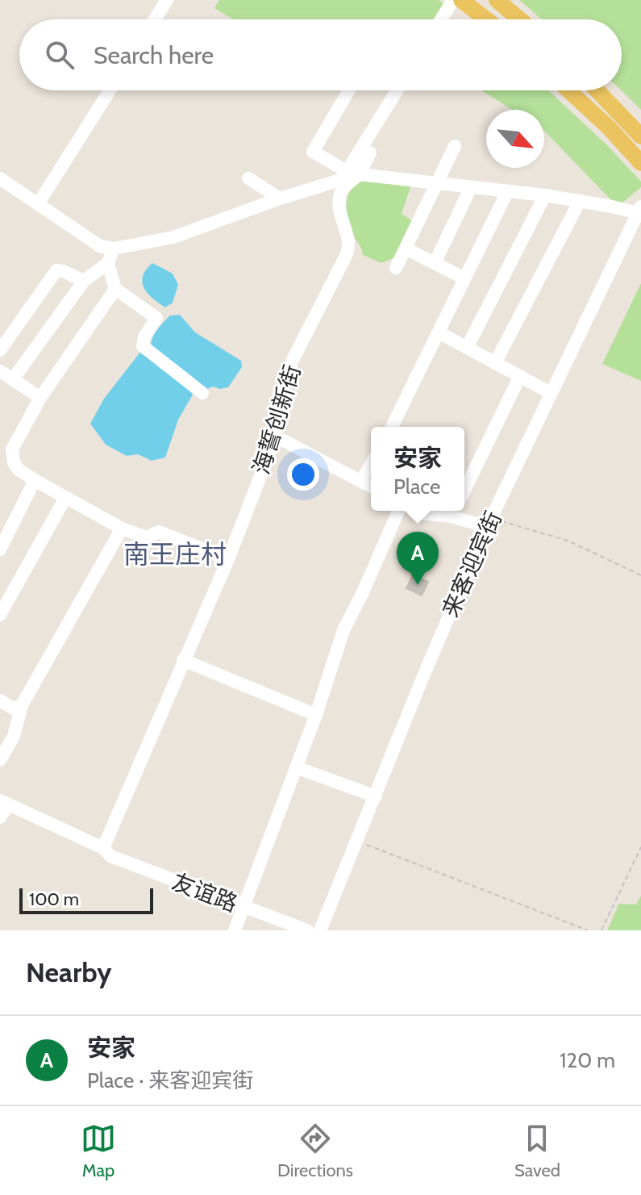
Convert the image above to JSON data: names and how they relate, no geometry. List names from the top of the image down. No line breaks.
{"streets":{"street":["海誓创新街","来客迎宾街","友谊路"]},"crossings":[["海誓创新街","友谊路"]],"districts":["南王庄村"],"scale_bar":"100 m","north":"bottom right","page":{"search":"Search here","popup":["安家","Place"],"pins":"A","scale":"100 m","heading":"Nearby","list":[{"mark":"A","name":"安家","note":"Place · 来客迎宾街","value":"120 m"}],"nav":["Map","Directions","Saved"]}}
